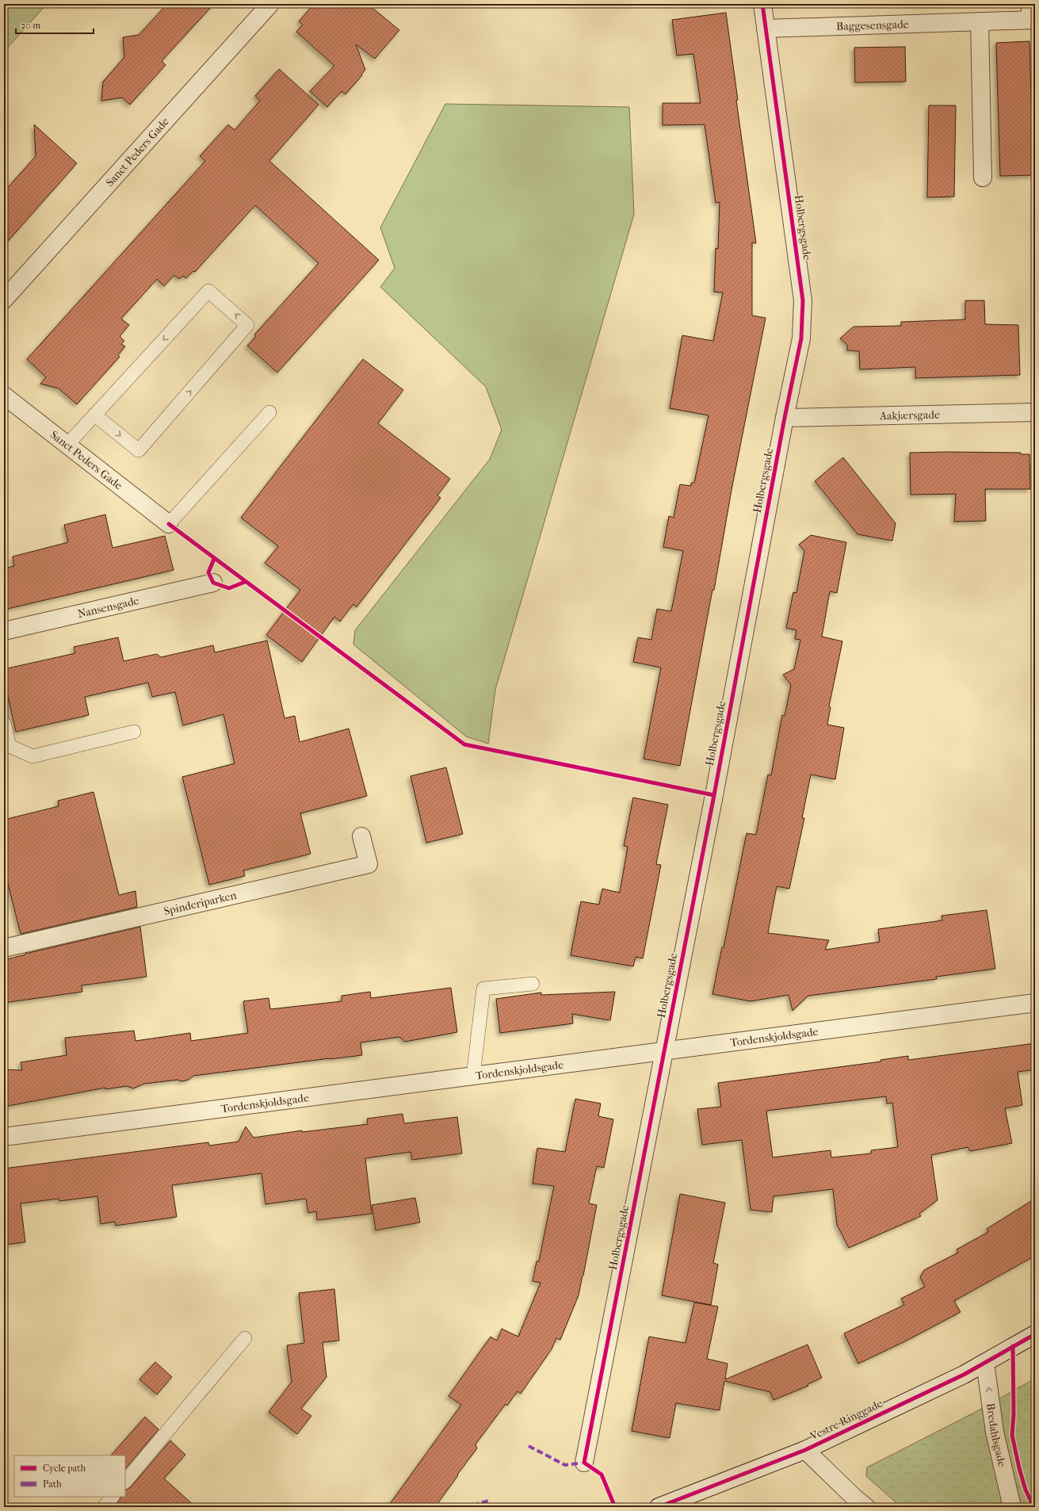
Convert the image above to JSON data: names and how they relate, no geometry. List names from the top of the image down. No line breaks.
{"streets":{"street":["Baggesensgade","Sanct Peders Gade","Holbergsgade","Aakjærsgade","Nansensgade","Spinderiparken","Tordenskjoldsgade","Vestre Ringgade","Bredahlsgade"]},"crossings":[["Baggesensgade","Holbergsgade"],["Holbergsgade","Aakjærsgade"],["Holbergsgade","Tordenskjoldsgade"],["Vestre Ringgade","Bredahlsgade"]],"one_way":["Bredahlsgade"],"legend":["Cycle path","Path"],"scale_bar":"20 m"}
